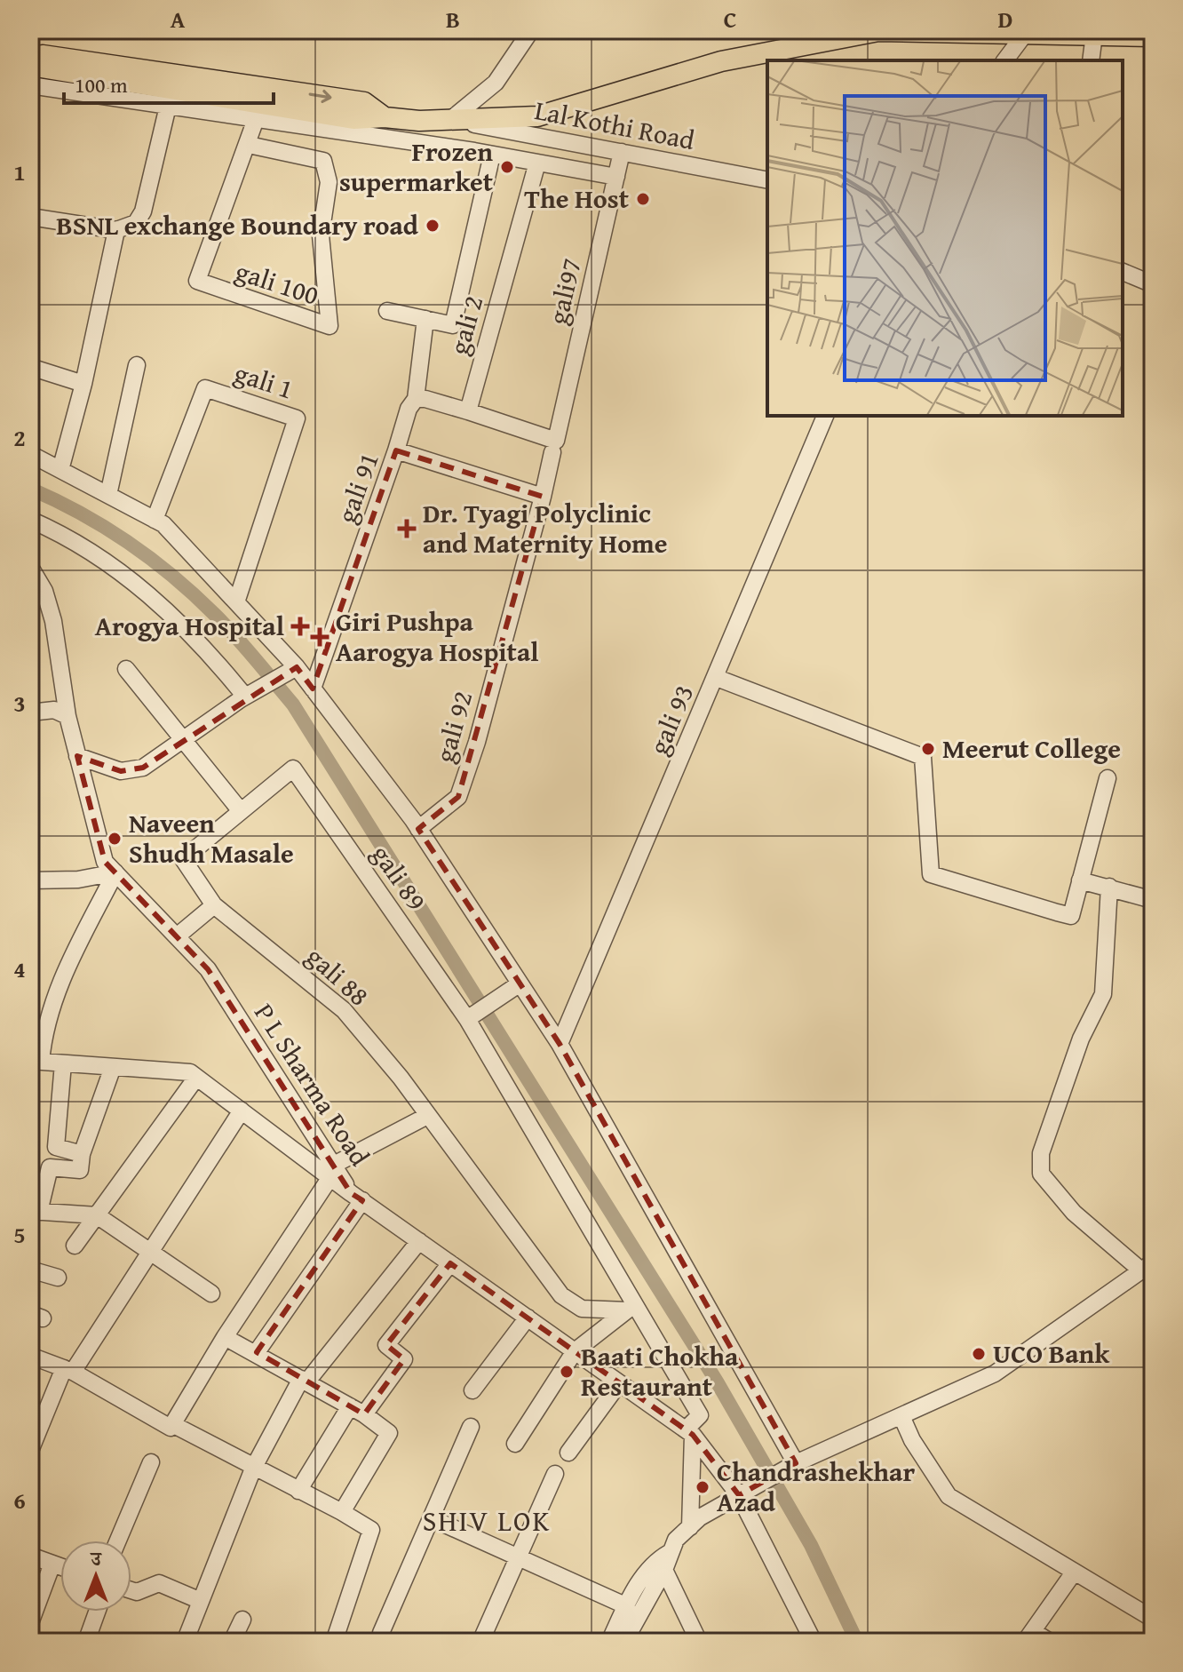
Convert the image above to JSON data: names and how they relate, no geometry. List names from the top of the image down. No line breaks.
{"streets":{"street":["Lal Kothi Road","gali 100","gali97","gali 2","gali 1","gali 91","gali 93","gali 92","gali 89","gali 88","P L Sharma Road"]},"crossings":[["Lal Kothi Road","gali97"],["gali 91","gali 92"],["gali 89","gali 88"],["gali 88","P L Sharma Road"]],"districts":["SHIV LOK"],"places":{"other":["Frozen supermarket","The Host","BSNL exchange Boundary road","Meerut College","Naveen Shudh Masale","UCO Bank","Baati Chokha Restaurant","Chandrashekhar Azad"],"health":["Dr. Tyagi Polyclinic and Maternity Home","Arogya Hospital","Giri Pushpa Aarogya Hospital"]},"scale_bar":"100 m","north":"top","grid":{"columns":["A","B","C","D"],"rows":["1","2","3","4","5","6"]}}
